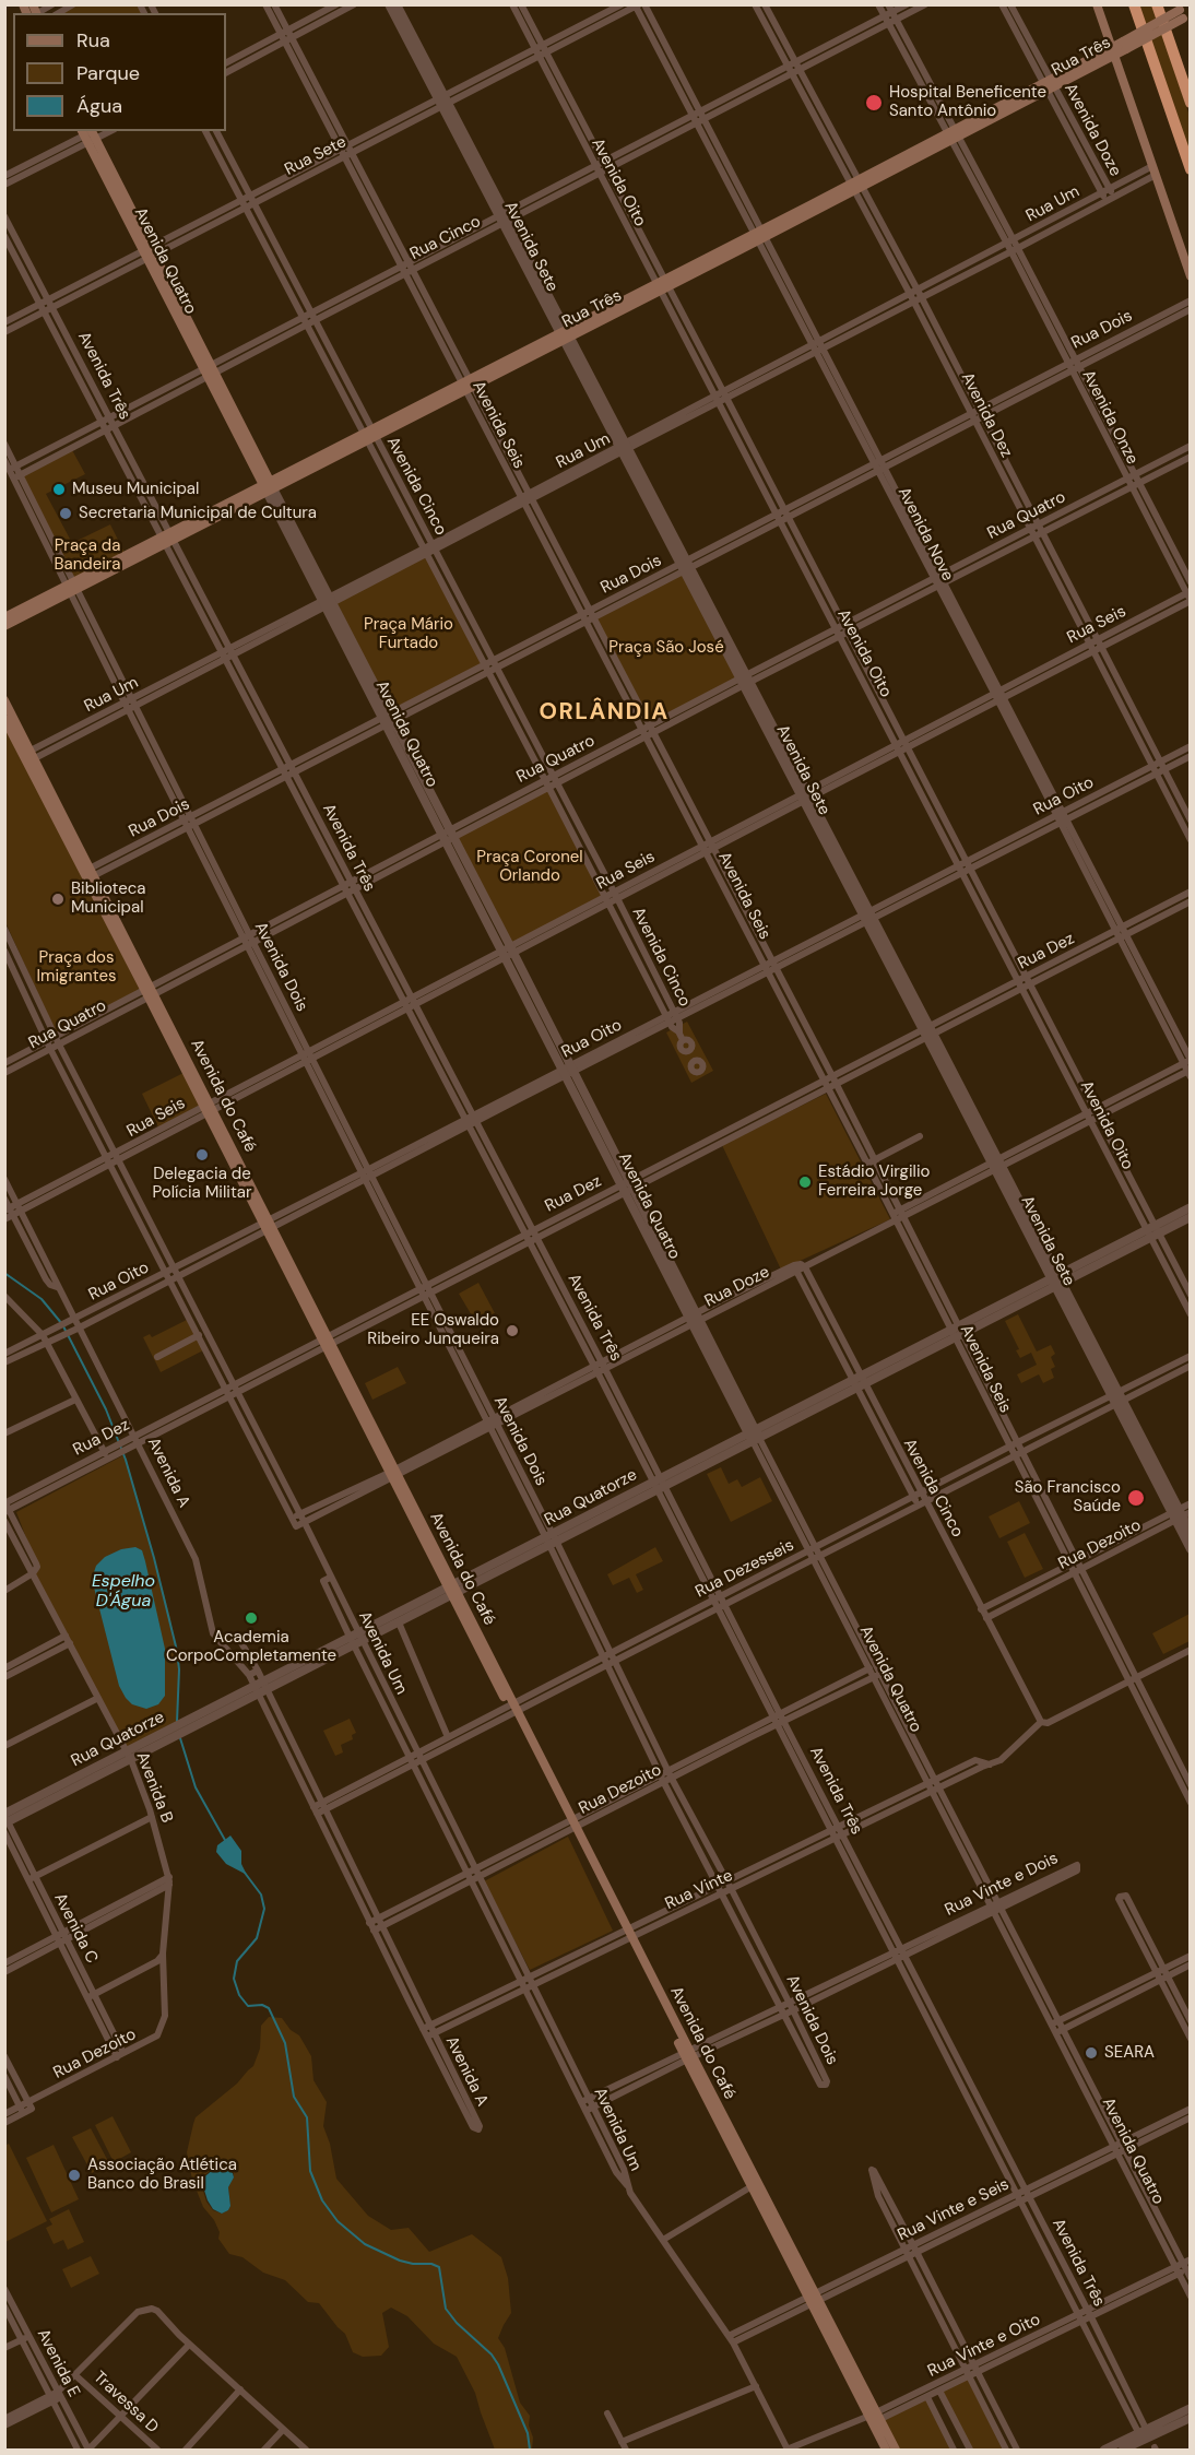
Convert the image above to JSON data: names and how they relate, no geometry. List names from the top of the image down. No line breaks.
{"streets":{"main road":["Rua Três","Avenida Quatro","Avenida do Café"],"street":["Avenida Doze","Rua Sete","Avenida Oito","Rua Um","Rua Cinco","Avenida Sete","Rua Dois","Avenida Três","Avenida Dez","Avenida Onze","Avenida Seis","Avenida Cinco","Rua Quatro","Avenida Nove","Rua Seis","Rua Oito","Rua Dez","Avenida Dois","Rua Doze","Avenida A","Rua Quatorze","Rua Dezoito","Rua Dezesseis","Avenida Um","Avenida B","Rua Vinte e Dois","Rua Vinte","Avenida C","Rua Vinte e Seis","Rua Vinte e Oito","Avenida E","Travessa D"]},"crossings":[["Rua Três","Avenida Doze"],["Rua Três","Avenida Oito"],["Rua Três","Avenida Sete"],["Rua Três","Avenida Quatro"],["Rua Três","Avenida Três"],["Rua Três","Avenida Dez"],["Rua Três","Avenida Onze"],["Rua Três","Avenida Seis"],["Rua Três","Avenida Cinco"],["Rua Três","Avenida Nove"],["Rua Três","Avenida Dois"],["Avenida Doze","Rua Um"],["Rua Sete","Avenida Oito"],["Rua Sete","Avenida Sete"],["Rua Sete","Avenida Quatro"],["Rua Sete","Avenida Três"],["Rua Sete","Avenida Seis"],["Rua Sete","Avenida Cinco"],["Rua Sete","Avenida Nove"],["Avenida Oito","Rua Um"],["Avenida Oito","Rua Cinco"],["Avenida Oito","Rua Dois"],["Avenida Oito","Rua Quatro"],["Avenida Oito","Rua Seis"],["Avenida Oito","Rua Oito"],["Avenida Oito","Rua Dez"],["Avenida Oito","Rua Doze"],["Avenida Oito","Rua Quatorze"],["Rua Um","Avenida Sete"],["Rua Um","Avenida Quatro"],["Rua Um","Avenida Três"],["Rua Um","Avenida Dez"],["Rua Um","Avenida Onze"],["Rua Um","Avenida Seis"],["Rua Um","Avenida Cinco"],["Rua Um","Avenida Nove"],["Rua Um","Avenida Dois"],["Rua Um","Avenida do Café"],["Rua Cinco","Avenida Sete"],["Rua Cinco","Avenida Quatro"],["Rua Cinco","Avenida Três"],["Rua Cinco","Avenida Dez"],["Rua Cinco","Avenida Onze"],["Rua Cinco","Avenida Seis"],["Rua Cinco","Avenida Cinco"],["Rua Cinco","Avenida Nove"],["Rua Cinco","Avenida Dois"],["Avenida Sete","Rua Dois"],["Avenida Sete","Rua Quatro"],["Avenida Sete","Rua Seis"],["Avenida Sete","Rua Oito"],["Avenida Sete","Rua Dez"],["Avenida Sete","Rua Doze"],["Avenida Sete","Rua Quatorze"],["Avenida Sete","Rua Dezoito"],["Avenida Sete","Rua Dezesseis"],["Avenida Quatro","Rua Dois"],["Avenida Quatro","Rua Quatro"],["Avenida Quatro","Rua Seis"],["Avenida Quatro","Rua Oito"],["Avenida Quatro","Rua Dez"],["Avenida Quatro","Rua Doze"],["Avenida Quatro","Rua Quatorze"],["Avenida Quatro","Rua Dezoito"],["Avenida Quatro","Rua Dezesseis"],["Avenida Quatro","Rua Vinte e Dois"],["Avenida Quatro","Rua Vinte"],["Avenida Quatro","Rua Vinte e Seis"],["Avenida Quatro","Rua Vinte e Oito"],["Rua Dois","Avenida Três"],["Rua Dois","Avenida Dez"],["Rua Dois","Avenida Onze"],["Rua Dois","Avenida Seis"],["Rua Dois","Avenida Cinco"],["Rua Dois","Avenida Nove"],["Rua Dois","Avenida Dois"],["Rua Dois","Avenida do Café"],["Avenida Três","Rua Quatro"],["Avenida Três","Rua Seis"],["Avenida Três","Rua Oito"],["Avenida Três","Rua Dez"],["Avenida Três","Rua Doze"],["Avenida Três","Rua Quatorze"],["Avenida Três","Rua Dezoito"],["Avenida Três","Rua Dezesseis"],["Avenida Três","Rua Vinte e Dois"],["Avenida Três","Rua Vinte"],["Avenida Três","Rua Vinte e Seis"],["Avenida Três","Rua Vinte e Oito"],["Avenida Dez","Rua Quatro"],["Avenida Dez","Rua Seis"],["Avenida Dez","Rua Oito"],["Avenida Onze","Rua Quatro"],["Avenida Onze","Rua Seis"],["Avenida Seis","Rua Quatro"],["Avenida Seis","Rua Seis"],["Avenida Seis","Rua Oito"],["Avenida Seis","Rua Dez"],["Avenida Seis","Rua Doze"],["Avenida Seis","Rua Quatorze"],["Avenida Seis","Rua Dezoito"],["Avenida Seis","Rua Dezesseis"],["Avenida Cinco","Rua Quatro"],["Avenida Cinco","Rua Seis"],["Avenida Cinco","Rua Oito"],["Avenida Cinco","Rua Doze"],["Avenida Cinco","Rua Quatorze"],["Avenida Cinco","Rua Dezoito"],["Avenida Cinco","Rua Dezesseis"],["Avenida Cinco","Rua Vinte"],["Rua Quatro","Avenida Nove"],["Rua Quatro","Avenida Dois"],["Rua Quatro","Avenida do Café"],["Rua Quatro","Avenida Um"],["Avenida Nove","Rua Seis"],["Avenida Nove","Rua Oito"],["Avenida Nove","Rua Dez"],["Avenida Nove","Rua Doze"],["Rua Seis","Avenida Dois"],["Rua Seis","Avenida do Café"],["Rua Seis","Avenida A"],["Rua Seis","Avenida Um"],["Rua Oito","Avenida Dois"],["Rua Oito","Avenida do Café"],["Rua Oito","Avenida A"],["Rua Oito","Avenida Um"],["Rua Dez","Avenida Dois"],["Rua Dez","Avenida do Café"],["Rua Dez","Avenida A"],["Rua Dez","Avenida Um"],["Rua Dez","Avenida B"],["Avenida Dois","Rua Doze"],["Avenida Dois","Rua Quatorze"],["Avenida Dois","Rua Dezoito"],["Avenida Dois","Rua Dezesseis"],["Avenida Dois","Rua Vinte e Dois"],["Avenida Dois","Rua Vinte"],["Avenida do Café","Rua Doze"],["Avenida do Café","Rua Quatorze"],["Avenida do Café","Rua Dezoito"],["Avenida do Café","Rua Dezesseis"],["Avenida do Café","Rua Vinte e Dois"],["Avenida do Café","Rua Vinte"],["Avenida do Café","Rua Vinte e Seis"],["Avenida do Café","Rua Vinte e Oito"],["Rua Doze","Avenida Um"],["Avenida A","Rua Quatorze"],["Avenida A","Rua Dezoito"],["Avenida A","Rua Dezesseis"],["Avenida A","Rua Vinte"],["Rua Quatorze","Avenida Um"],["Rua Quatorze","Avenida B"],["Rua Quatorze","Avenida C"],["Rua Dezoito","Avenida Um"],["Rua Dezoito","Avenida B"],["Rua Dezoito","Avenida C"],["Rua Dezesseis","Avenida Um"],["Avenida Um","Rua Vinte e Dois"],["Avenida Um","Rua Vinte"],["Avenida Um","Rua Vinte e Seis"],["Avenida Um","Rua Vinte e Oito"]],"districts":["ORLÂNDIA"],"water":["Espelho D'Água"],"parks":["Praça da Bandeira","Praça Mário Furtado","Praça São José","Praça Coronel Orlando","Praça dos Imigrantes"],"places":["Hospital Beneficente Santo Antônio","Museu Municipal","Secretaria Municipal de Cultura","Biblioteca Municipal","Delegacia de Polícia Militar","Estádio Virgilio Ferreira Jorge","EE Oswaldo Ribeiro Junqueira","São Francisco Saúde","Academia CorpoCompletamente","SEARA","Associação Atlética Banco do Brasil"],"legend":["Rua","Parque","Água"]}
